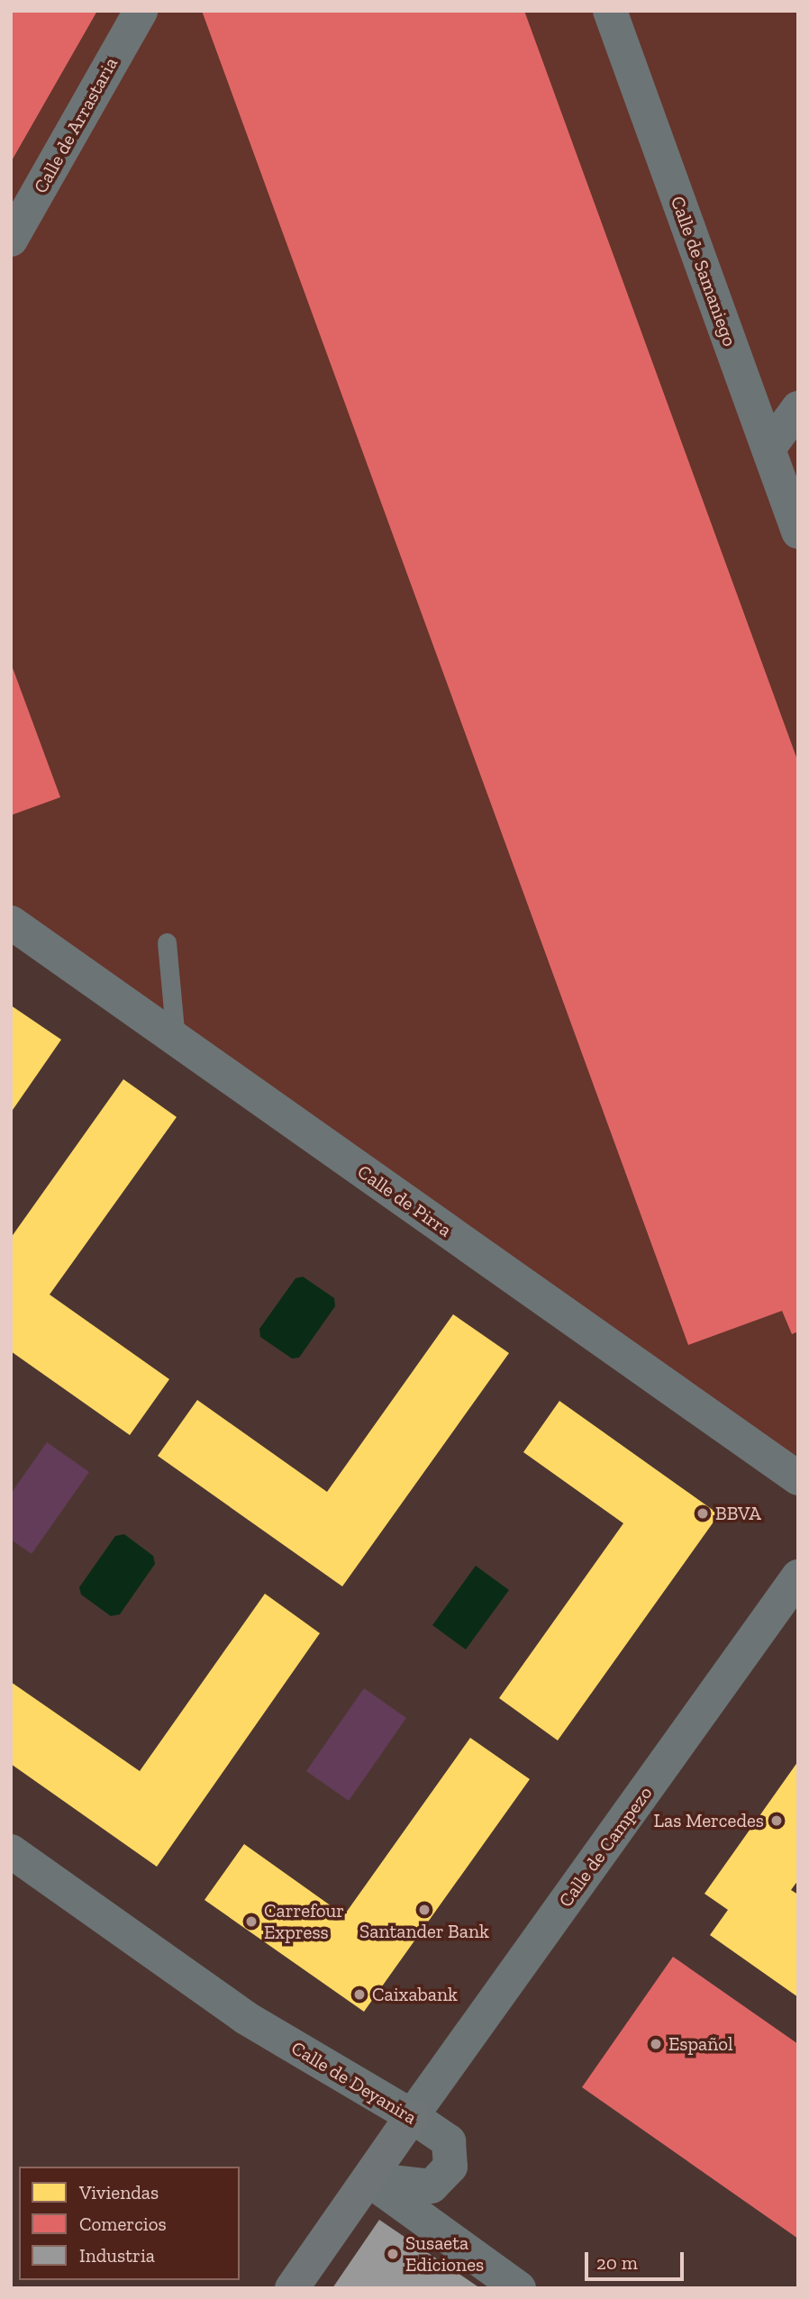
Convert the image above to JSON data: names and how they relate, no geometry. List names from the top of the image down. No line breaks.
{"streets":{"street":["Calle de Arrastaria","Calle de Samaniego","Calle de Pirra","Calle de Campezo","Calle de Deyanira"]},"crossings":[["Calle de Campezo","Calle de Deyanira"]],"places":["BBVA","Las Mercedes","Santander Bank","Carrefour Express","Caixabank","Español","Susaeta Ediciones"],"legend":["Viviendas","Comercios","Industria"],"scale_bar":"20 m"}
